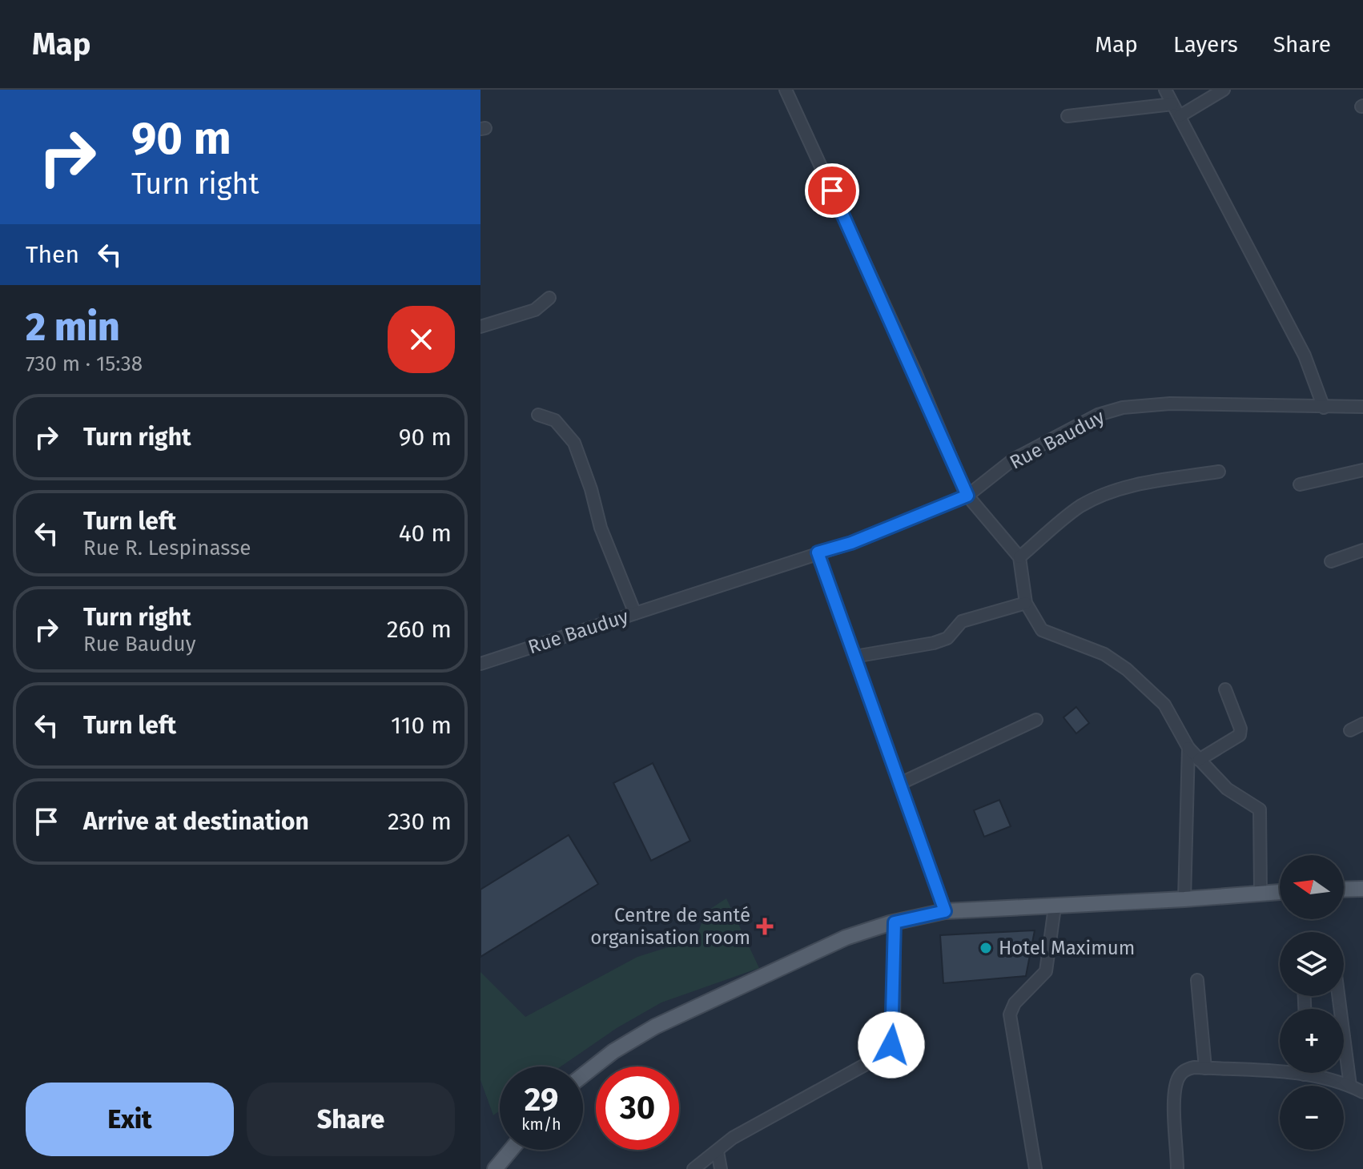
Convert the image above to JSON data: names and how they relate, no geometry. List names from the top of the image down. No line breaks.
{"streets":{"street":["Rue Bauduy"]},"places":{"health":["Centre de santé organisation room"],"other":["Hotel Maximum"]},"north":"left","page":{"header":"Map","nav":["Map","Layers","Share"],"turn":["90 m","Turn right"],"then":"Then","heading":["2 min","730 m · 15:38"],"list":[{"name":"Turn right","value":"90 m"},{"name":"Turn left","note":"Rue R. Lespinasse","value":"40 m"},{"name":"Turn right","note":"Rue Bauduy","value":"260 m"},{"name":"Turn left","value":"110 m"},{"name":"Arrive at destination","value":"230 m"}],"map_buttons":["+","−"],"speed":"29 km/h","limit":"30","buttons":["Exit","Share"]}}
